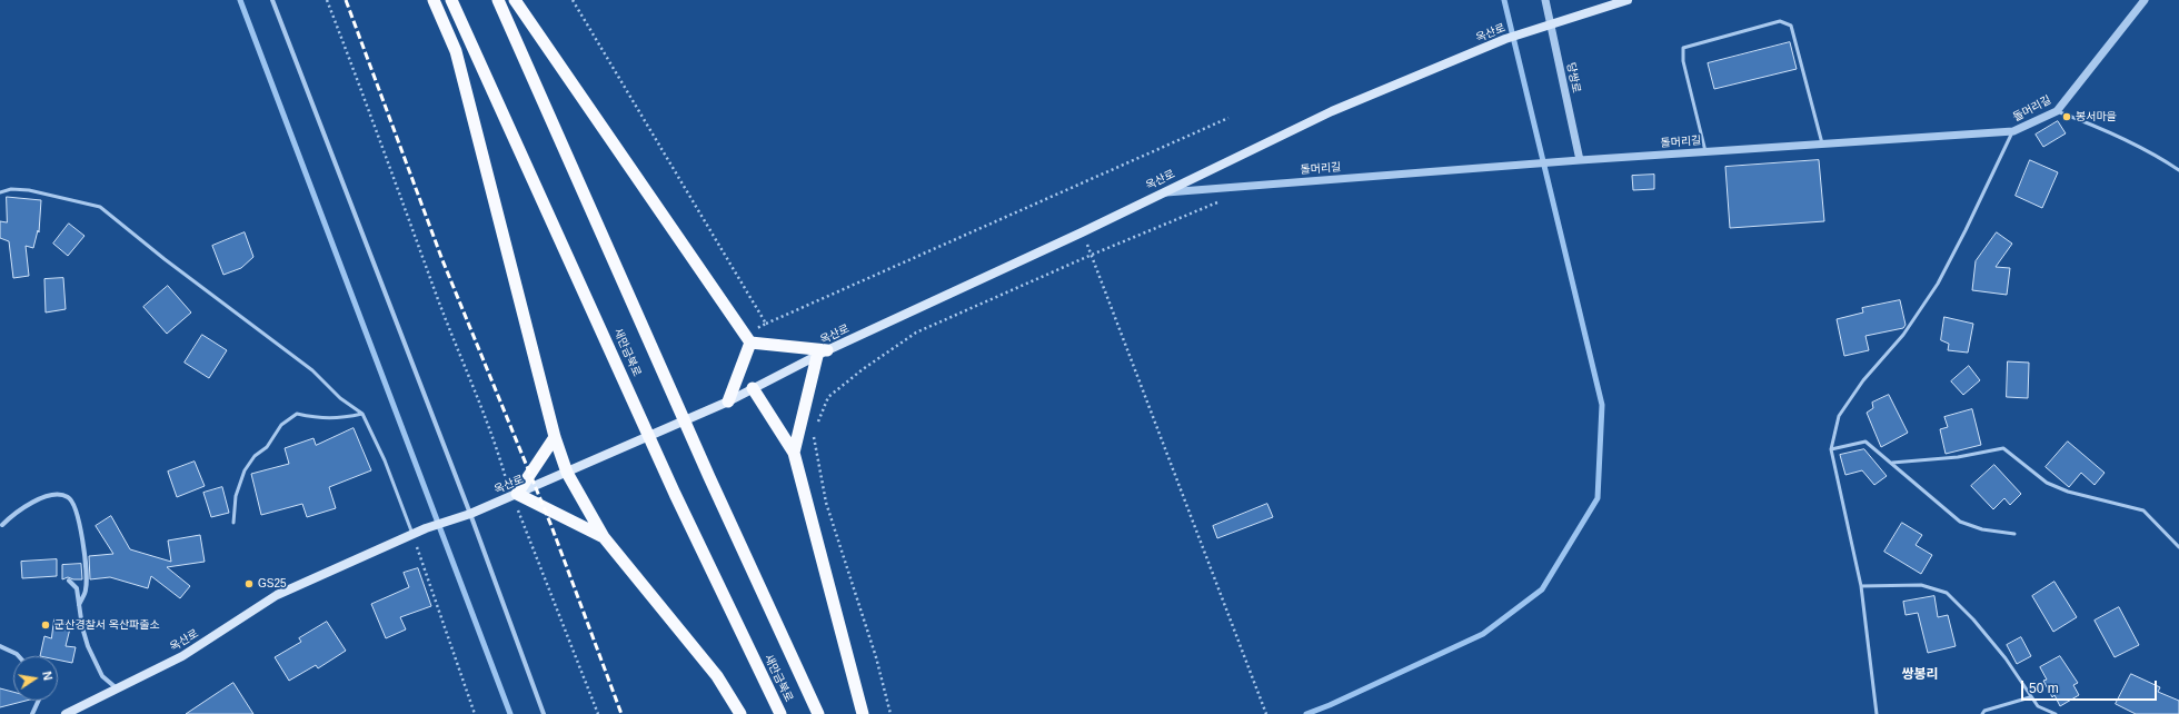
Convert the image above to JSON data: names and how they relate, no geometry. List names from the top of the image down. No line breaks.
{"streets":{"highway":["새만금북로"],"main road":["옥산로"],"street":["당쌍로","돌머리길"]},"crossings":[["옥산로","당쌍로"],["옥산로","돌머리길"],["당쌍로","돌머리길"]],"districts":["쌍봉리"],"places":["봉서마을","GS25","군산경찰서 옥산파출소"],"scale_bar":"50 m","north":"right"}
